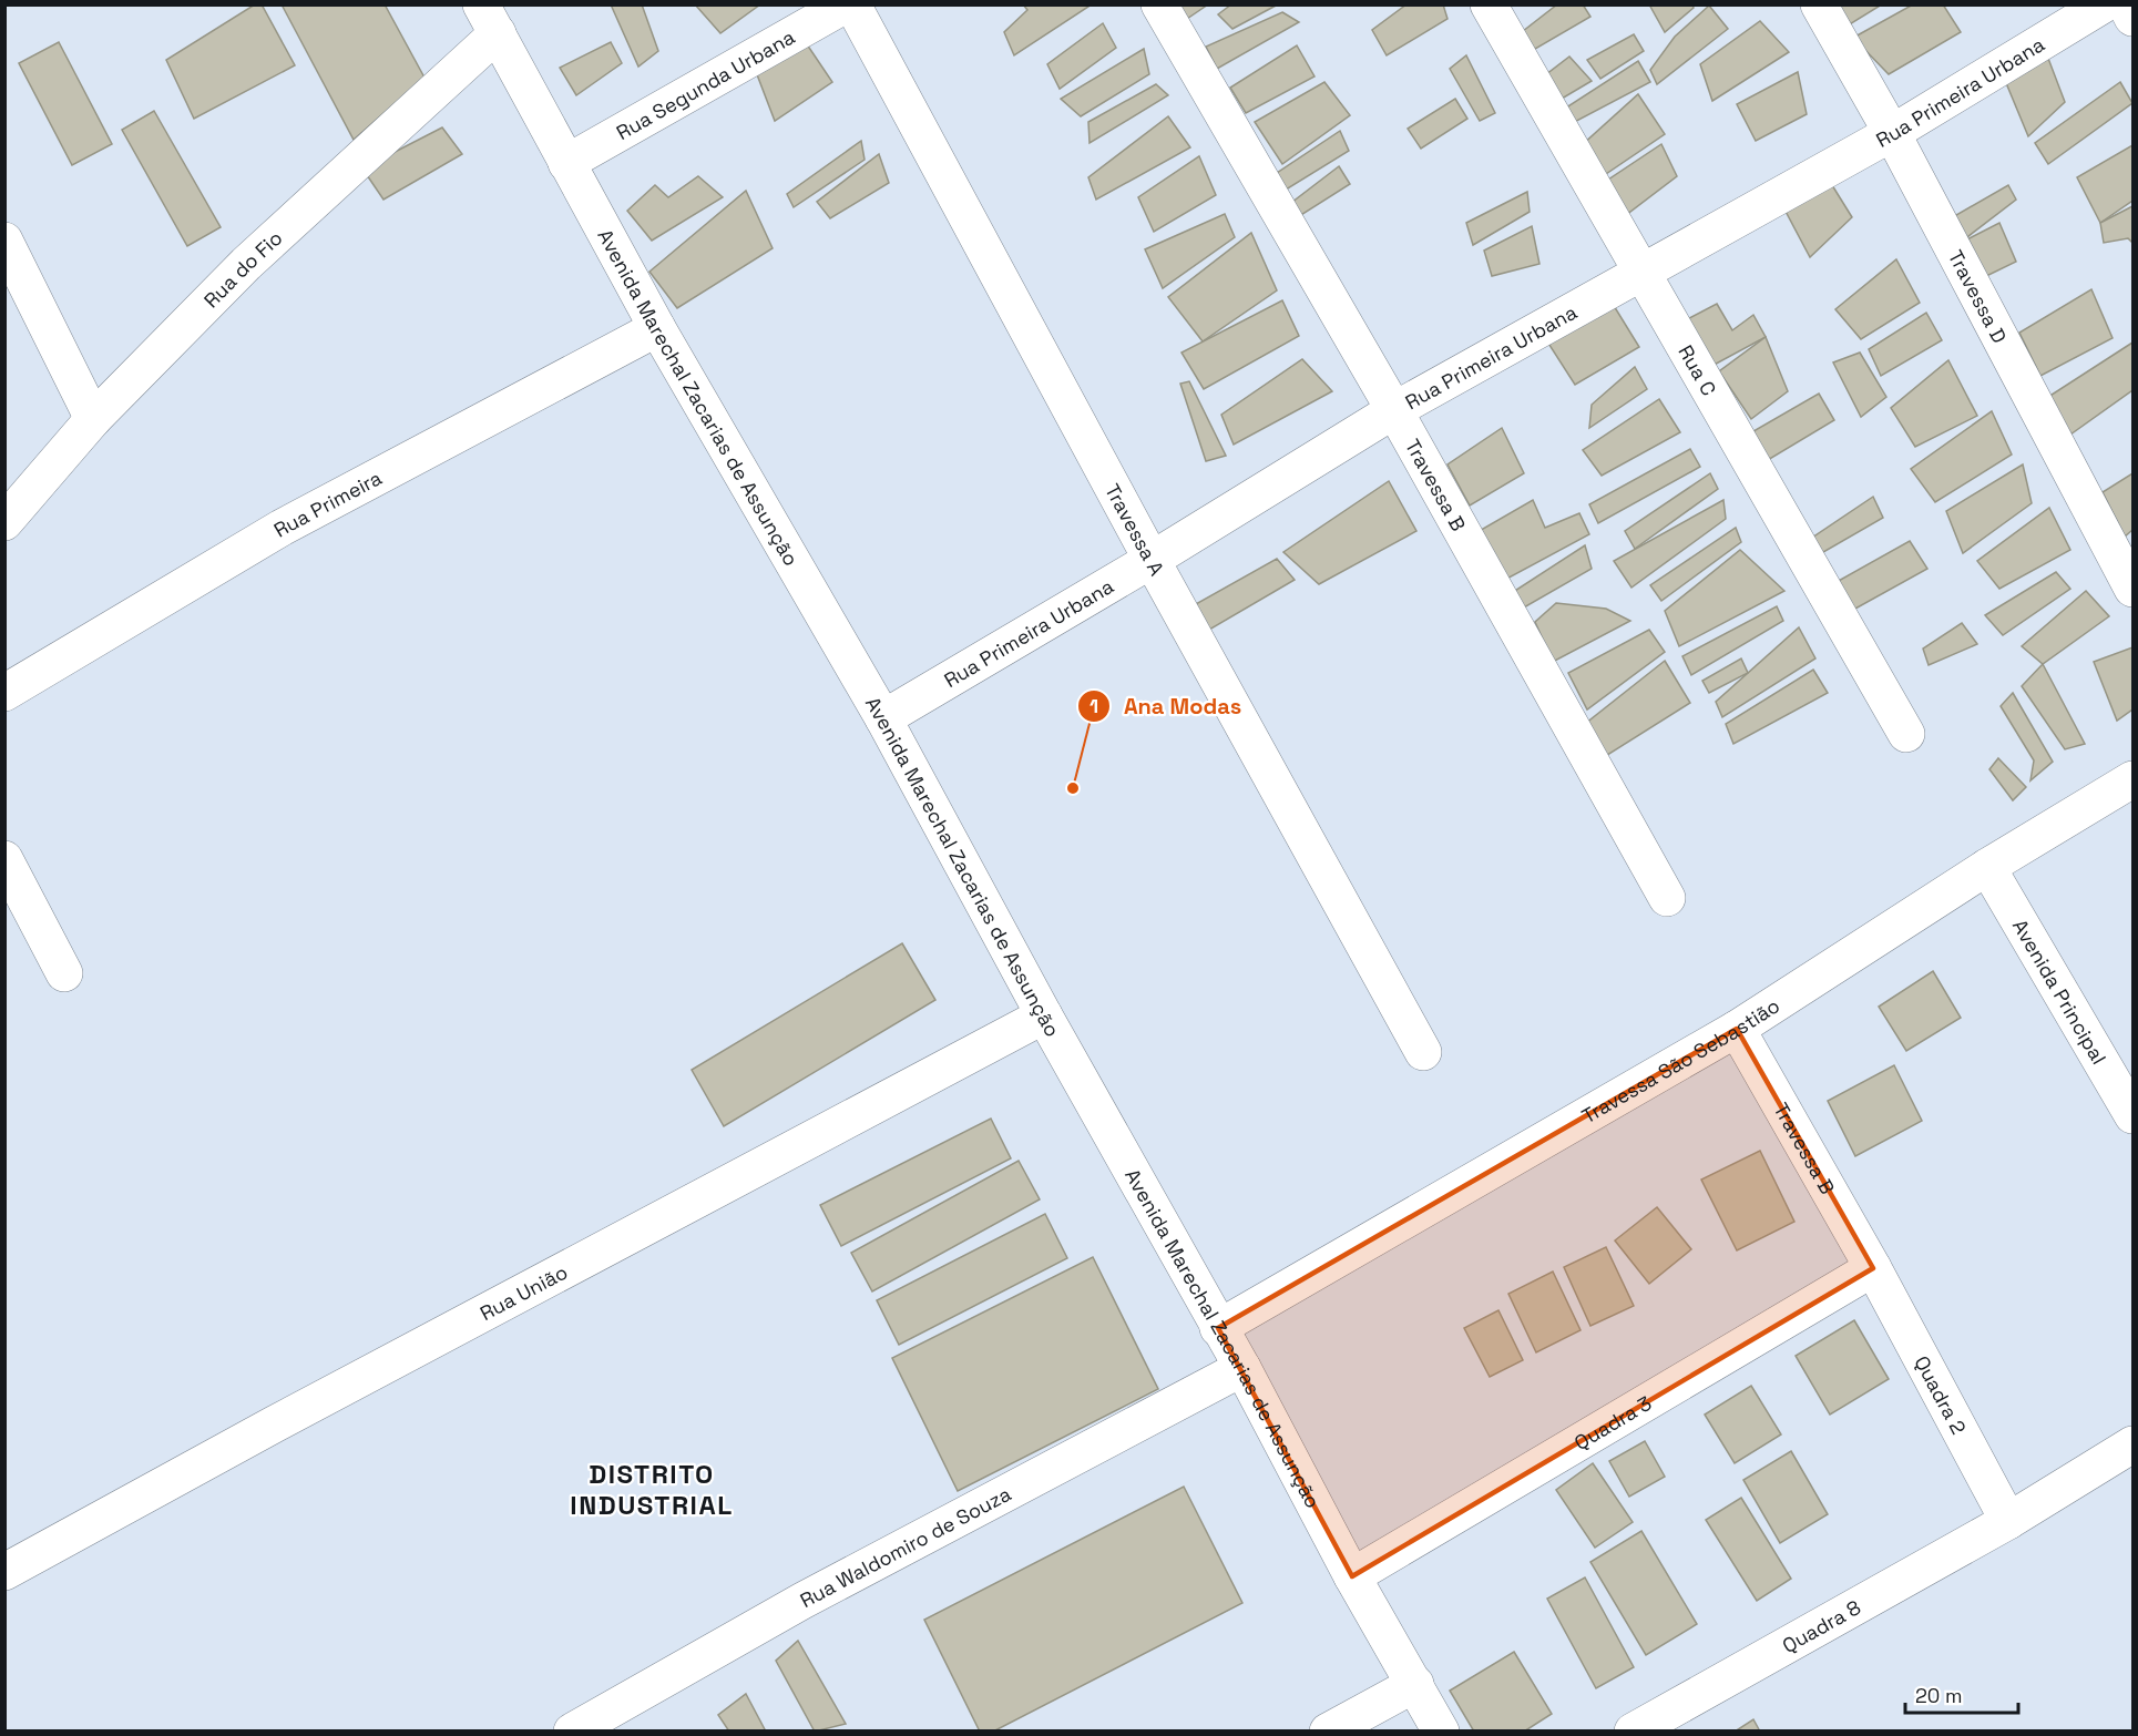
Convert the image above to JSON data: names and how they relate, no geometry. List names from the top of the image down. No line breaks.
{"streets":{"street":["Rua Segunda Urbana","Rua Primeira Urbana","Rua do Fio","Travessa D","Rua C","Avenida Marechal Zacarias de Assunção","Travessa B","Rua Primeira","Travessa A","Avenida Principal","Travessa São Sebastião","Rua União","Quadra 2","Quadra 3","Rua Waldomiro de Souza","Quadra 8"]},"crossings":[["Rua Segunda Urbana","Avenida Marechal Zacarias de Assunção"],["Rua Primeira Urbana","Travessa D"],["Rua Primeira Urbana","Rua C"],["Rua Primeira Urbana","Avenida Marechal Zacarias de Assunção"],["Rua Primeira Urbana","Travessa B"],["Rua Primeira Urbana","Travessa A"],["Rua do Fio","Avenida Marechal Zacarias de Assunção"],["Avenida Marechal Zacarias de Assunção","Rua Primeira"],["Avenida Marechal Zacarias de Assunção","Travessa São Sebastião"],["Avenida Marechal Zacarias de Assunção","Rua União"],["Avenida Marechal Zacarias de Assunção","Quadra 3"],["Avenida Marechal Zacarias de Assunção","Rua Waldomiro de Souza"],["Travessa B","Travessa São Sebastião"],["Travessa B","Quadra 2"],["Travessa B","Quadra 3"],["Avenida Principal","Travessa São Sebastião"],["Quadra 2","Quadra 3"],["Quadra 2","Quadra 8"]],"districts":["DISTRITO INDUSTRIAL"],"places":["Ana Modas"],"scale_bar":"20 m"}
